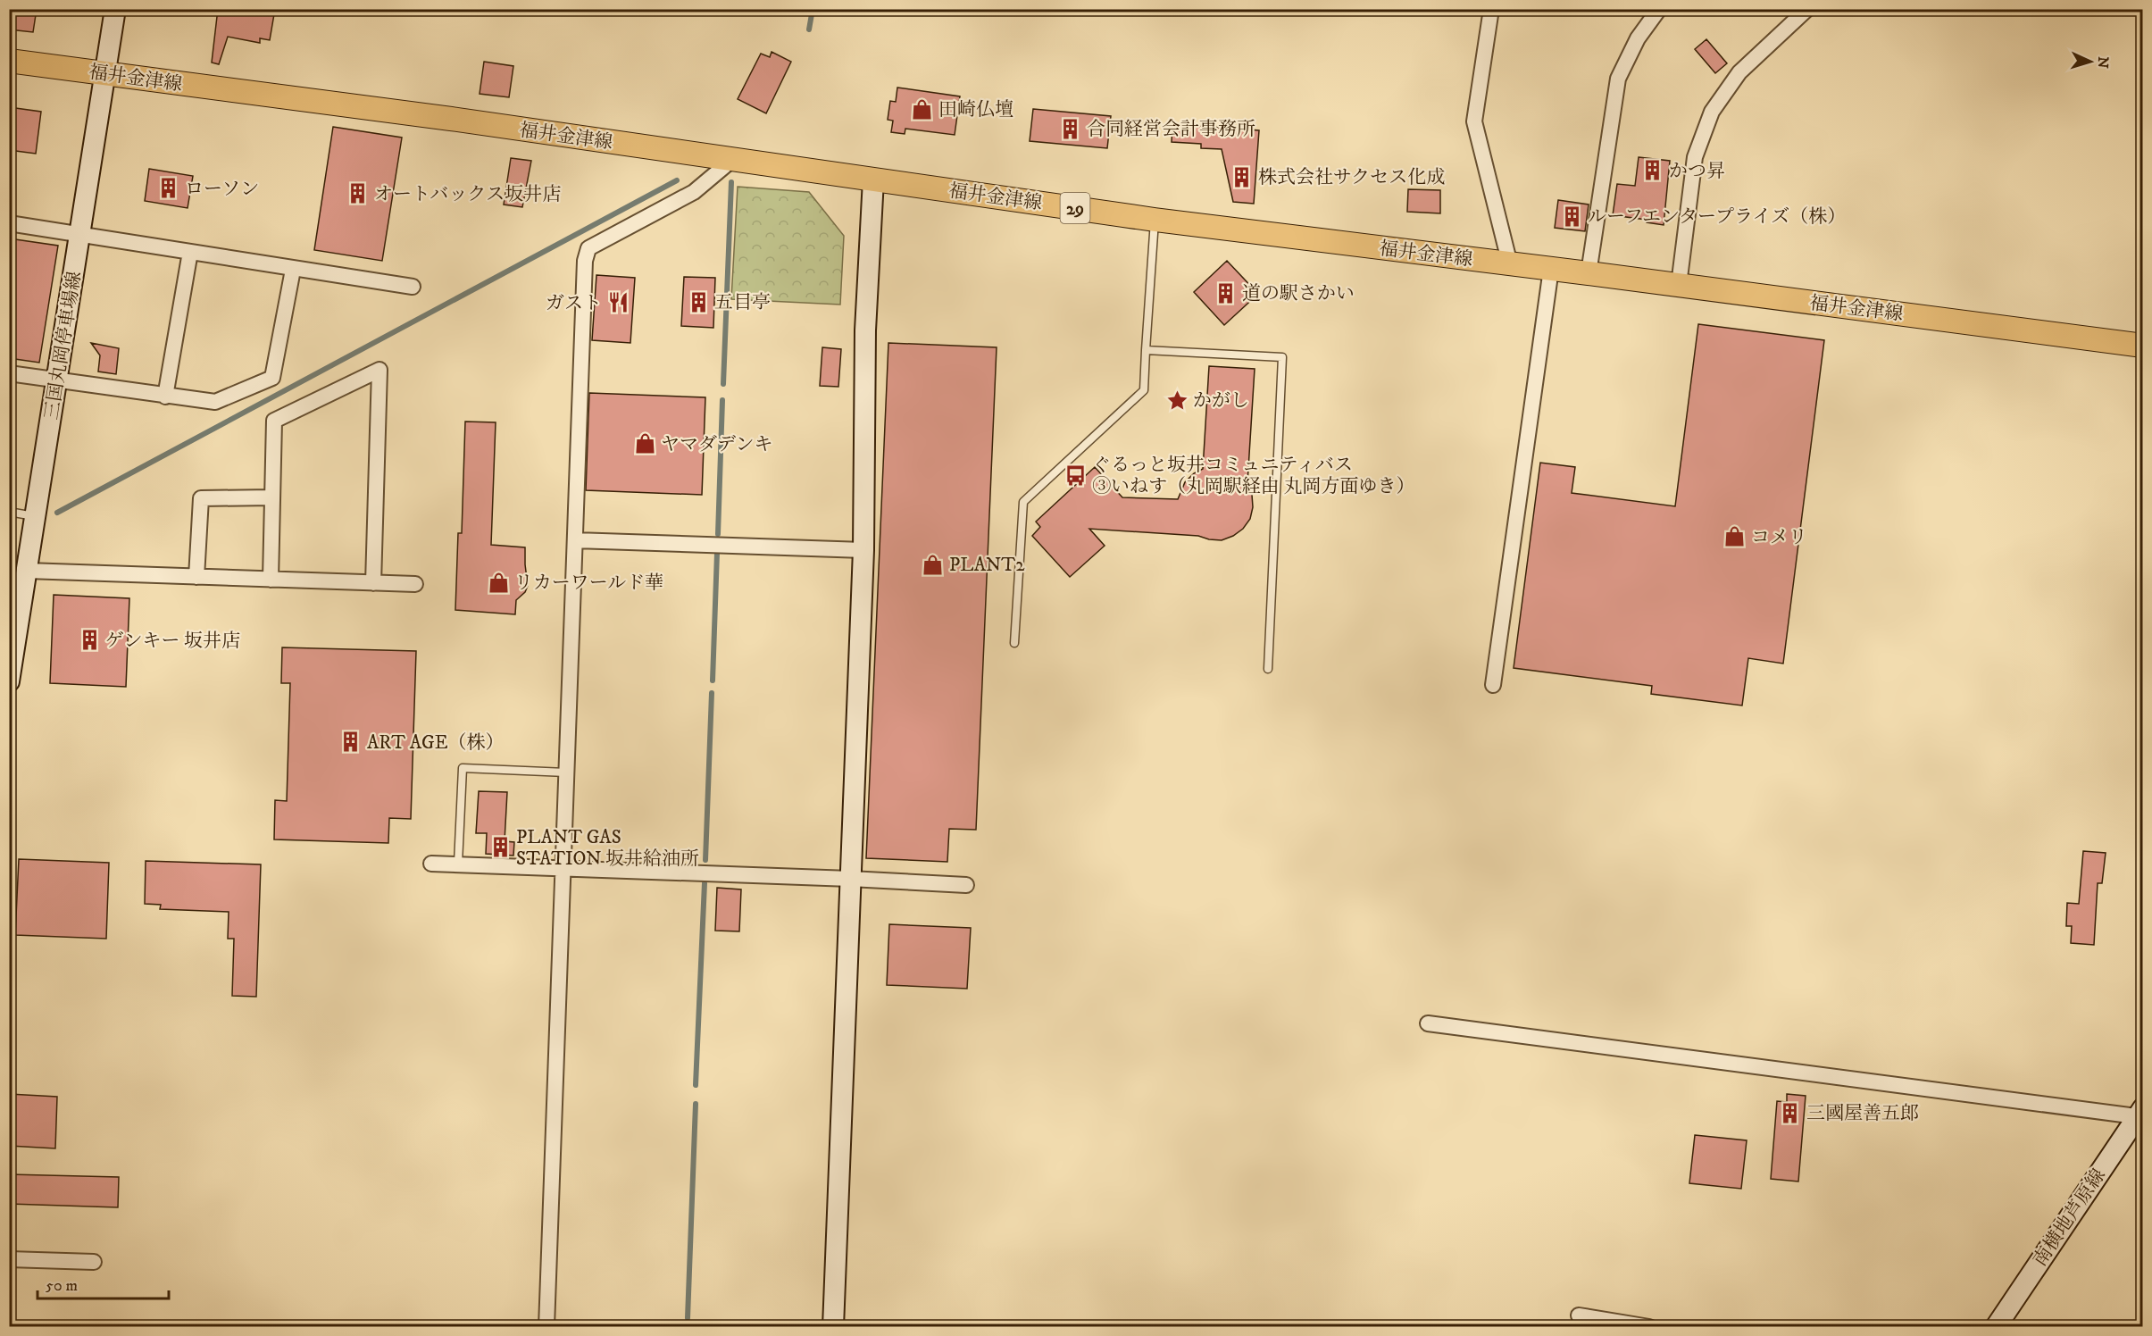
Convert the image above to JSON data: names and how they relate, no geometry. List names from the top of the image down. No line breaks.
{"streets":{"main road":["福井金津線","29"],"street":["三国丸岡停車場線","南横地芦原線"]},"crossings":[["福井金津線","三国丸岡停車場線"]],"places":{"shop":["田崎仏壇","ヤマダデンキ","コメリ","PLANT2","リカーワールド華"],"building":["合同経営会計事務所","かつ昇","株式会社サクセス化成","ローソン","オートバックス坂井店","ルーフエンタープライズ（株）","道の駅さかい","五目亭","ゲンキー 坂井店","ART AGE（株）","PLANT GAS STATION 坂井給油所","三國屋善五郎"],"restaurant":["ガスト"],"place":["かがし"],"bus stop":["ぐるっと坂井コミュニティバス ③いねす（丸岡駅経由 丸岡方面ゆき）"]},"scale_bar":"50 m","north":"right"}
